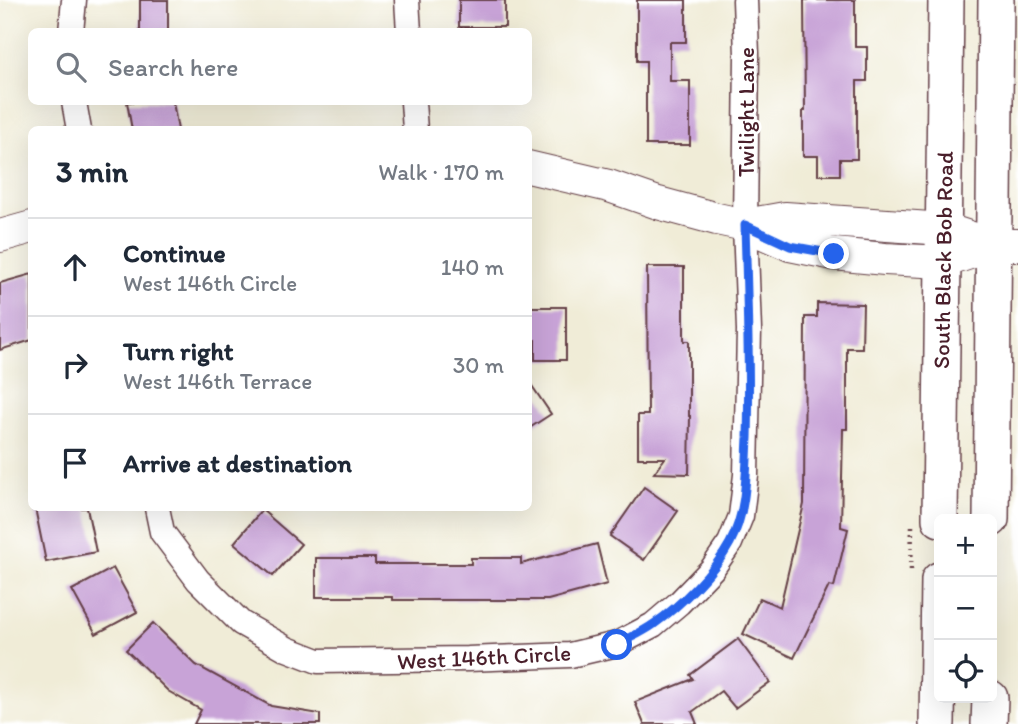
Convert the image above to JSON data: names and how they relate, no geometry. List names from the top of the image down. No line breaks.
{"streets":{"main road":["South Black Bob Road"],"street":["Twilight Lane","West 146th Circle"]},"crossings":[["Twilight Lane","West 146th Circle"]],"page":{"search":"Search here","heading":["3 min","Walk · 170 m"],"list":[["Continue","West 146th Circle","140 m"],["Turn right","West 146th Terrace","30 m"],"Arrive at destination"],"map_buttons":["+","−"]}}
